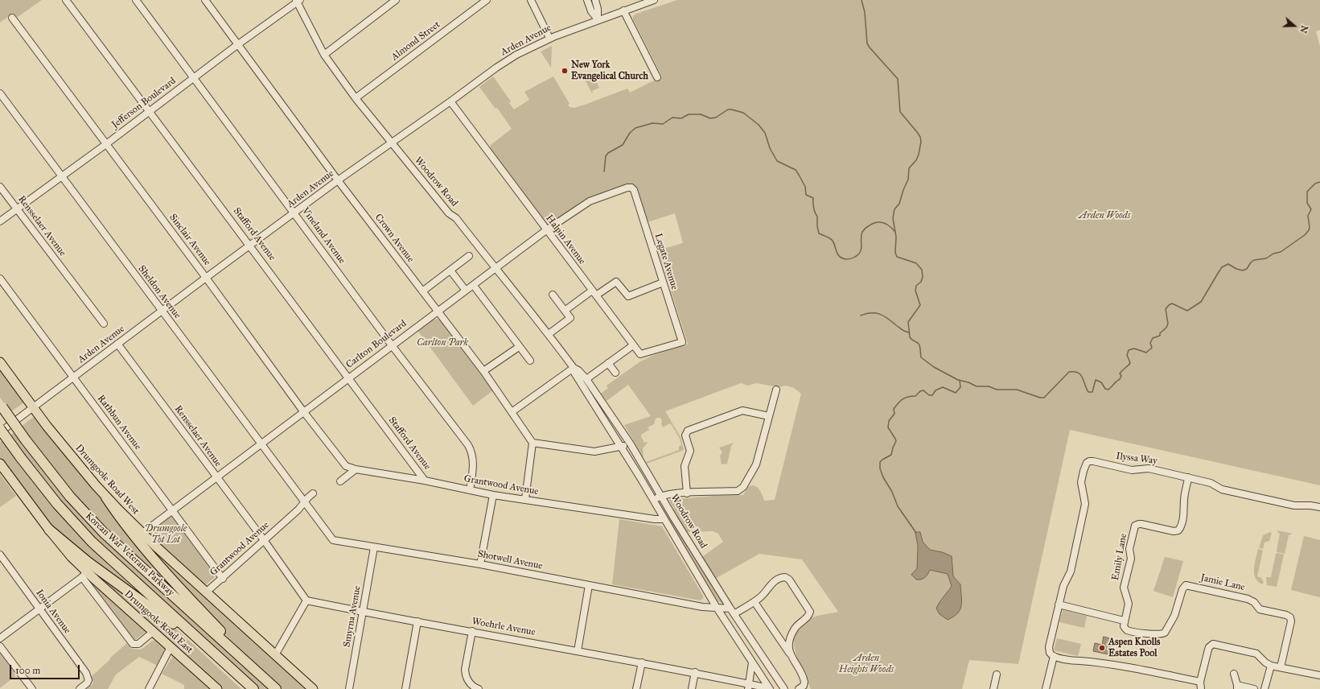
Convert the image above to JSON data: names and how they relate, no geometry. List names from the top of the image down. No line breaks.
{"streets":{"highway":["Korean War Veterans Parkway"],"main road":["Drumgoole Road West","Drumgoole Road East"],"street":["Arden Avenue","Almond Street","Jefferson Boulevard","Woodrow Road","Rensselaer Avenue","Stafford Avenue","Vineland Avenue","Crown Avenue","Sinclair Avenue","Halpin Avenue","Legate Avenue","Sheldon Avenue","Carlton Boulevard","Rathbun Avenue","Ilyssa Way","Grantwood Avenue","Emily Lane","Shotwell Avenue","Jamie Lane","Ionia Avenue","Smyrna Avenue","Woehrle Avenue"]},"crossings":[["Arden Avenue","Woodrow Road"],["Arden Avenue","Rensselaer Avenue"],["Arden Avenue","Stafford Avenue"],["Arden Avenue","Vineland Avenue"],["Arden Avenue","Crown Avenue"],["Arden Avenue","Sinclair Avenue"],["Arden Avenue","Halpin Avenue"],["Arden Avenue","Sheldon Avenue"],["Arden Avenue","Rathbun Avenue"],["Arden Avenue","Drumgoole Road West"],["Almond Street","Woodrow Road"],["Jefferson Boulevard","Woodrow Road"],["Jefferson Boulevard","Rensselaer Avenue"],["Jefferson Boulevard","Stafford Avenue"],["Jefferson Boulevard","Vineland Avenue"],["Jefferson Boulevard","Crown Avenue"],["Jefferson Boulevard","Sinclair Avenue"],["Jefferson Boulevard","Sheldon Avenue"],["Woodrow Road","Carlton Boulevard"],["Woodrow Road","Grantwood Avenue"],["Woodrow Road","Shotwell Avenue"],["Woodrow Road","Woehrle Avenue"],["Rensselaer Avenue","Carlton Boulevard"],["Rensselaer Avenue","Grantwood Avenue"],["Stafford Avenue","Carlton Boulevard"],["Stafford Avenue","Grantwood Avenue"],["Vineland Avenue","Carlton Boulevard"],["Vineland Avenue","Grantwood Avenue"],["Crown Avenue","Carlton Boulevard"],["Sinclair Avenue","Carlton Boulevard"],["Sinclair Avenue","Grantwood Avenue"],["Halpin Avenue","Legate Avenue"],["Halpin Avenue","Carlton Boulevard"],["Legate Avenue","Carlton Boulevard"],["Sheldon Avenue","Carlton Boulevard"],["Sheldon Avenue","Grantwood Avenue"],["Sheldon Avenue","Shotwell Avenue"],["Carlton Boulevard","Rathbun Avenue"],["Carlton Boulevard","Drumgoole Road West"],["Rathbun Avenue","Grantwood Avenue"],["Ilyssa Way","Emily Lane"],["Drumgoole Road West","Grantwood Avenue"],["Grantwood Avenue","Shotwell Avenue"],["Emily Lane","Jamie Lane"],["Shotwell Avenue","Smyrna Avenue"],["Smyrna Avenue","Woehrle Avenue"]],"parks":["Arden Woods","Carlton Park","Drumgoole Tot Lot","Arden Heights Woods"],"places":["New York Evangelical Church","Aspen Knolls Estates Pool"],"scale_bar":"100 m","north":"right"}
